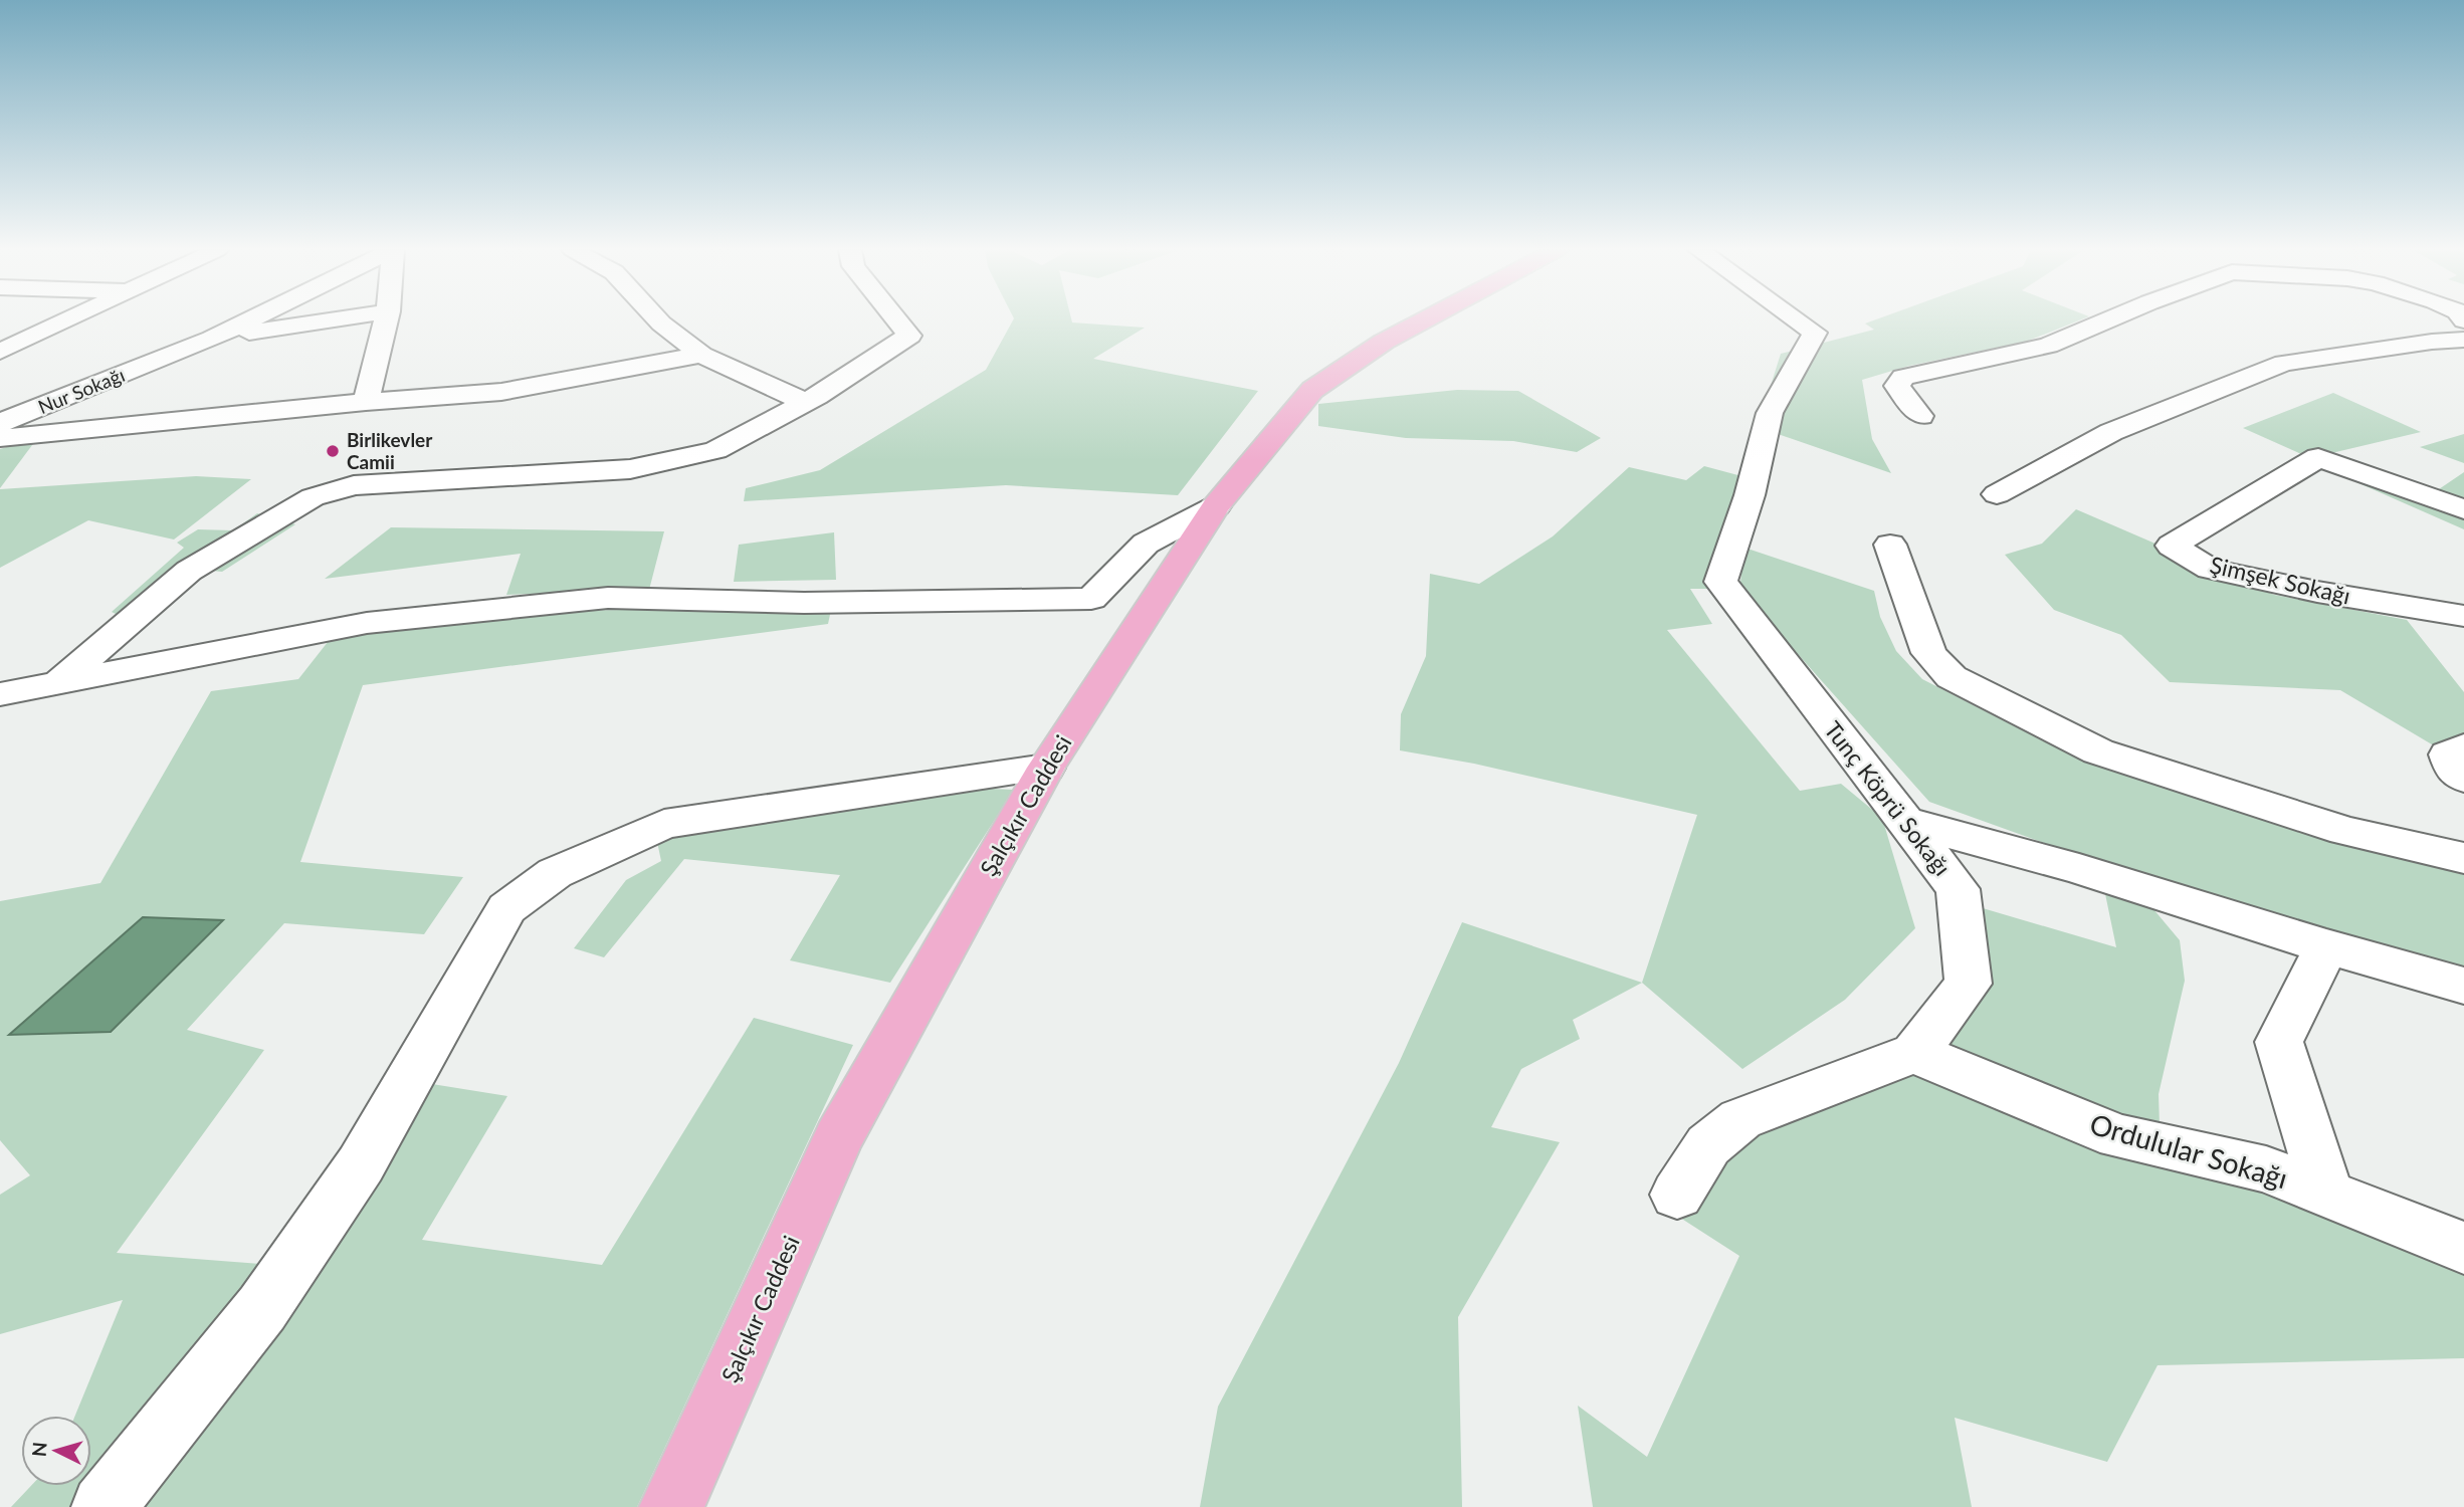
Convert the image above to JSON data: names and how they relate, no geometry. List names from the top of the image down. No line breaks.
{"streets":{"main road":["Şalçıkır Caddesi"],"street":["Nur Sokağı","Şimşek Sokağı","Tunç Köprü Sokağı","Ordulular Sokağı"]},"crossings":[["Tunç Köprü Sokağı","Ordulular Sokağı"]],"places":["Birlikevler Camii"],"north":"left"}
